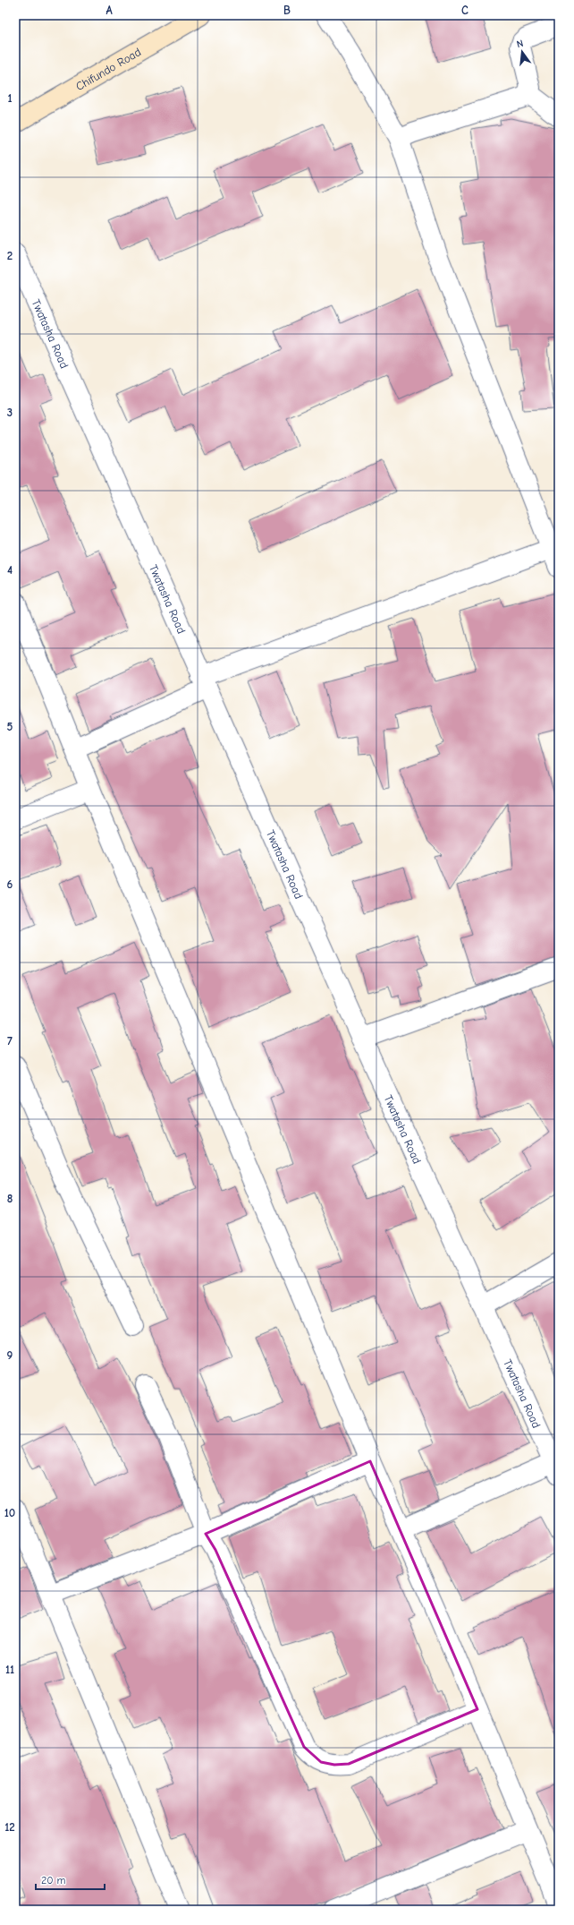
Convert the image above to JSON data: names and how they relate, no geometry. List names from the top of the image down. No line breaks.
{"streets":{"street":["Chifundo Road","Twatasha Road"]},"scale_bar":"20 m","north":"top","grid":{"columns":["A","B","C"],"rows":["1","2","3","4","5","6","7","8","9","10","11","12"]}}
